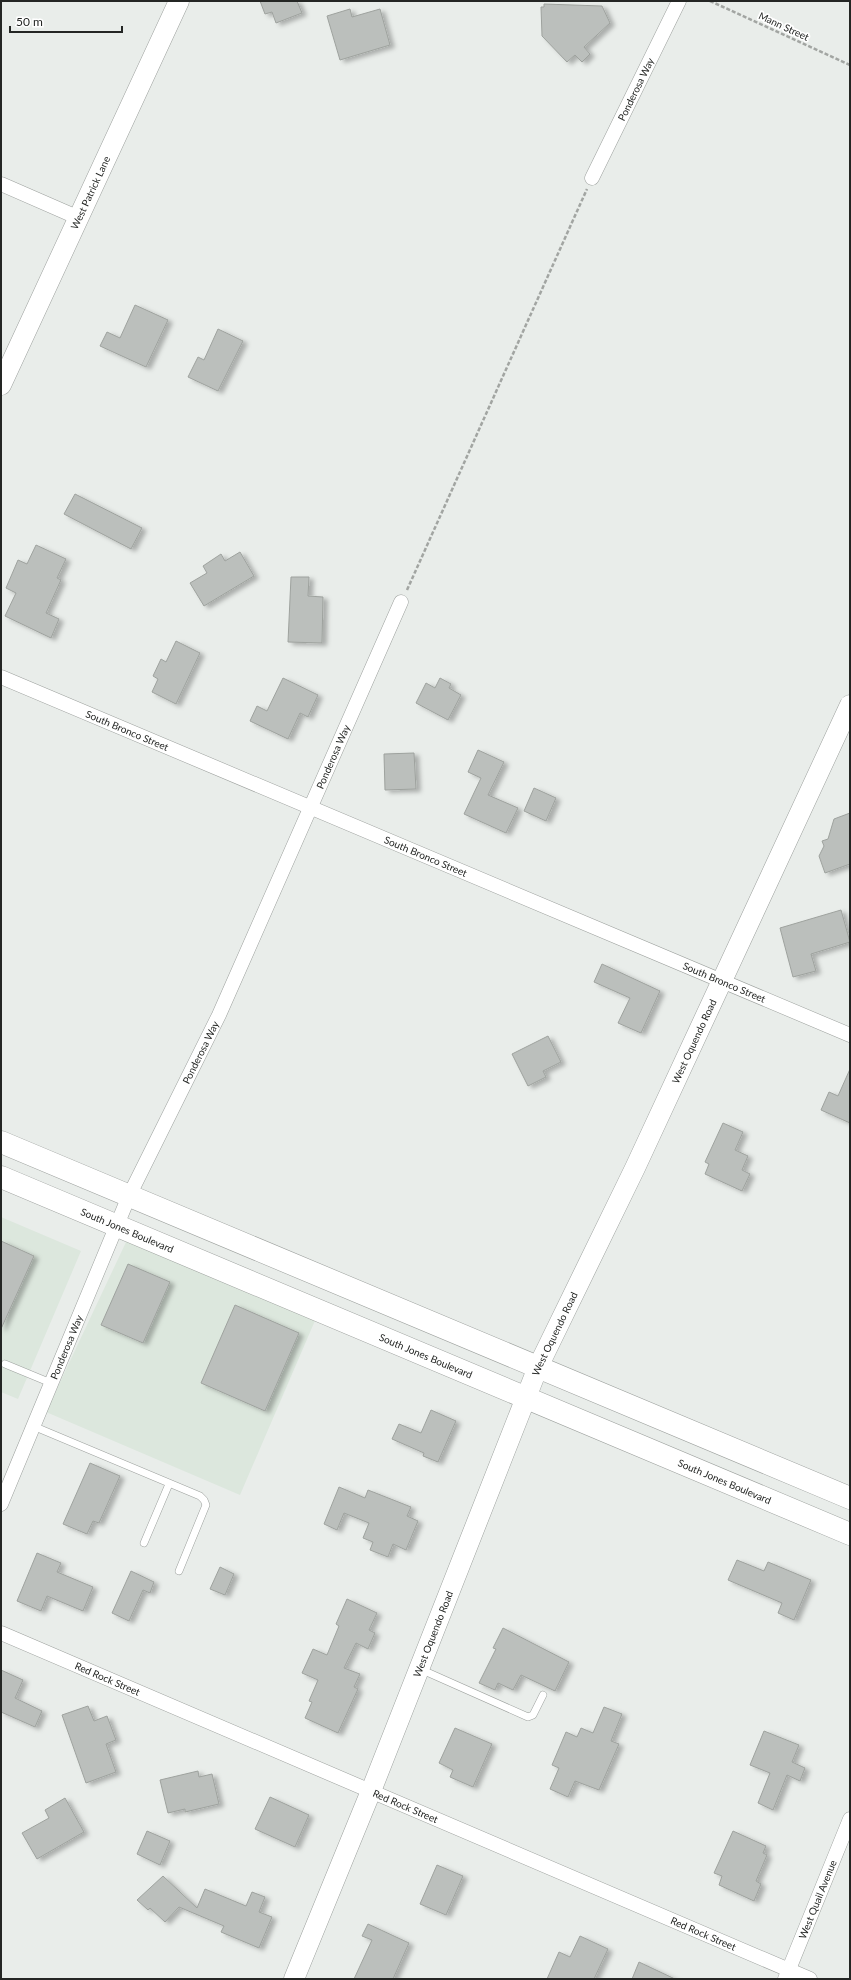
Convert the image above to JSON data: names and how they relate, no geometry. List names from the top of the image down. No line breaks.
{"streets":{"main road":["South Jones Boulevard"],"street":["Ponderosa Way","West Patrick Lane","South Bronco Street","West Oquendo Road","Red Rock Street","West Quail Avenue"],"path":["Mann Street"]},"crossings":[["Ponderosa Way","South Bronco Street"],["Ponderosa Way","South Jones Boulevard"],["South Bronco Street","West Oquendo Road"],["West Oquendo Road","South Jones Boulevard"],["West Oquendo Road","Red Rock Street"],["Red Rock Street","West Quail Avenue"]],"scale_bar":"50 m"}
